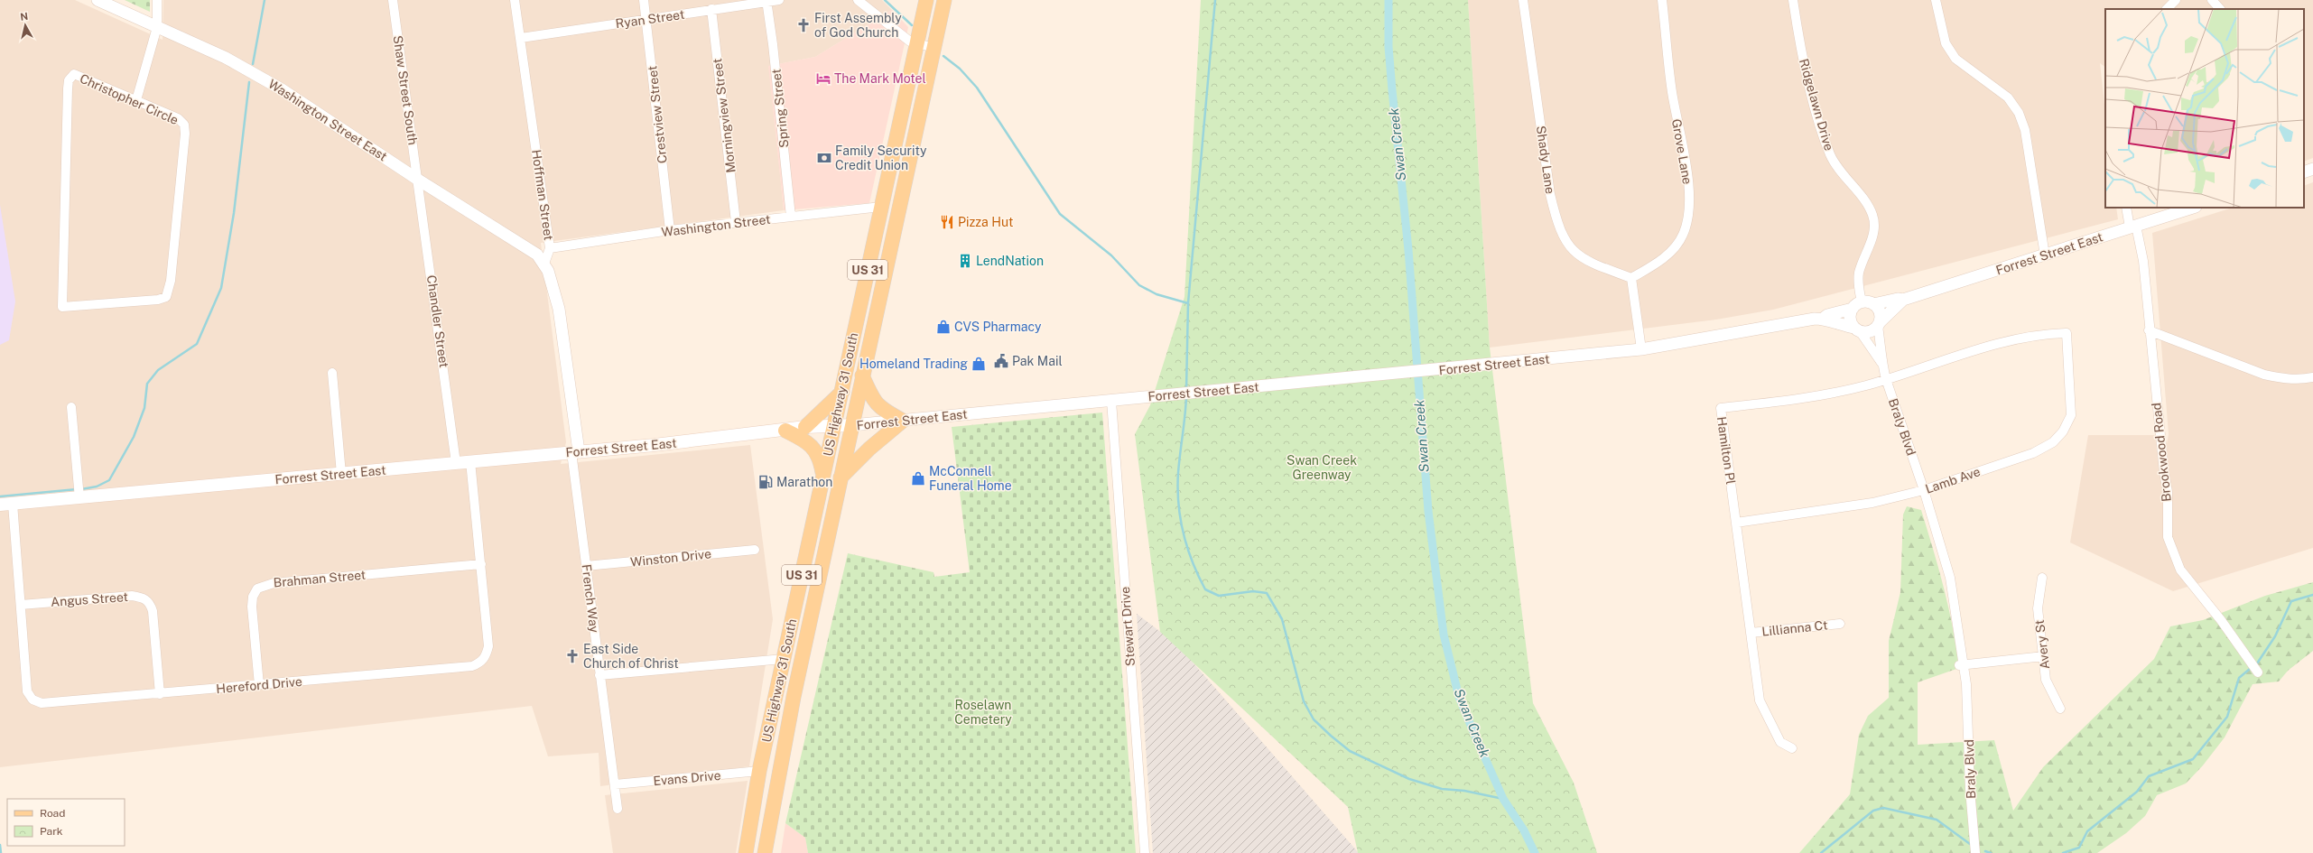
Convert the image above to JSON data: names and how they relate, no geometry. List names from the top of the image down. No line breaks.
{"streets":{"main road":["Forrest Street East","US 31","US Highway 31 South"],"street":["Ryan Street","Shaw Street South","Christopher Circle","Ridgelawn Drive","Spring Street","Crestview Street","Morningview Street","Washington Street East","Grove Lane","Shady Lane","Hoffman Street","Washington Street","Chandler Street","Braly Blvd","Hamilton Pl","Brookwood Road","Lamb Ave","Winston Drive","Brahman Street","French Way","Angus Street","Stewart Drive","Lillianna Ct","Avery St","Hereford Drive","Evans Drive"]},"crossings":[["Ryan Street","Spring Street"],["Ryan Street","Crestview Street"],["Ryan Street","Morningview Street"],["Ryan Street","Hoffman Street"],["Shaw Street South","Washington Street East"],["Shaw Street South","Chandler Street"],["Ridgelawn Drive","Forrest Street East"],["Spring Street","Washington Street"],["Crestview Street","Washington Street"],["Morningview Street","Washington Street"],["Washington Street East","Hoffman Street"],["Washington Street East","Chandler Street"],["Grove Lane","Shady Lane"],["Hoffman Street","Washington Street"],["Washington Street","US Highway 31 South"],["Forrest Street East","Chandler Street"],["Forrest Street East","US Highway 31 South"],["Forrest Street East","Brookwood Road"],["Forrest Street East","French Way"],["Forrest Street East","Stewart Drive"],["Forrest Street East","Hereford Drive"],["US Highway 31 South","Evans Drive"],["Braly Blvd","Hamilton Pl"],["Braly Blvd","Lamb Ave"],["Hamilton Pl","Lamb Ave"],["Hamilton Pl","Lillianna Ct"],["Winston Drive","French Way"],["Brahman Street","Hereford Drive"],["French Way","Evans Drive"],["Angus Street","Hereford Drive"]],"water":["Swan Creek"],"parks":["Swan Creek Greenway","Roselawn Cemetery"],"places":{"church":["First Assembly of God Church","East Side Church of Christ"],"hotel":["The Mark Motel"],"bank":["Family Security Credit Union"],"restaurant":["Pizza Hut"],"building":["LendNation"],"shop":["CVS Pharmacy","Homeland Trading","McConnell Funeral Home"],"public building":["Pak Mail"],"fuel station":["Marathon"]},"legend":["Road","Park"],"north":"top"}
